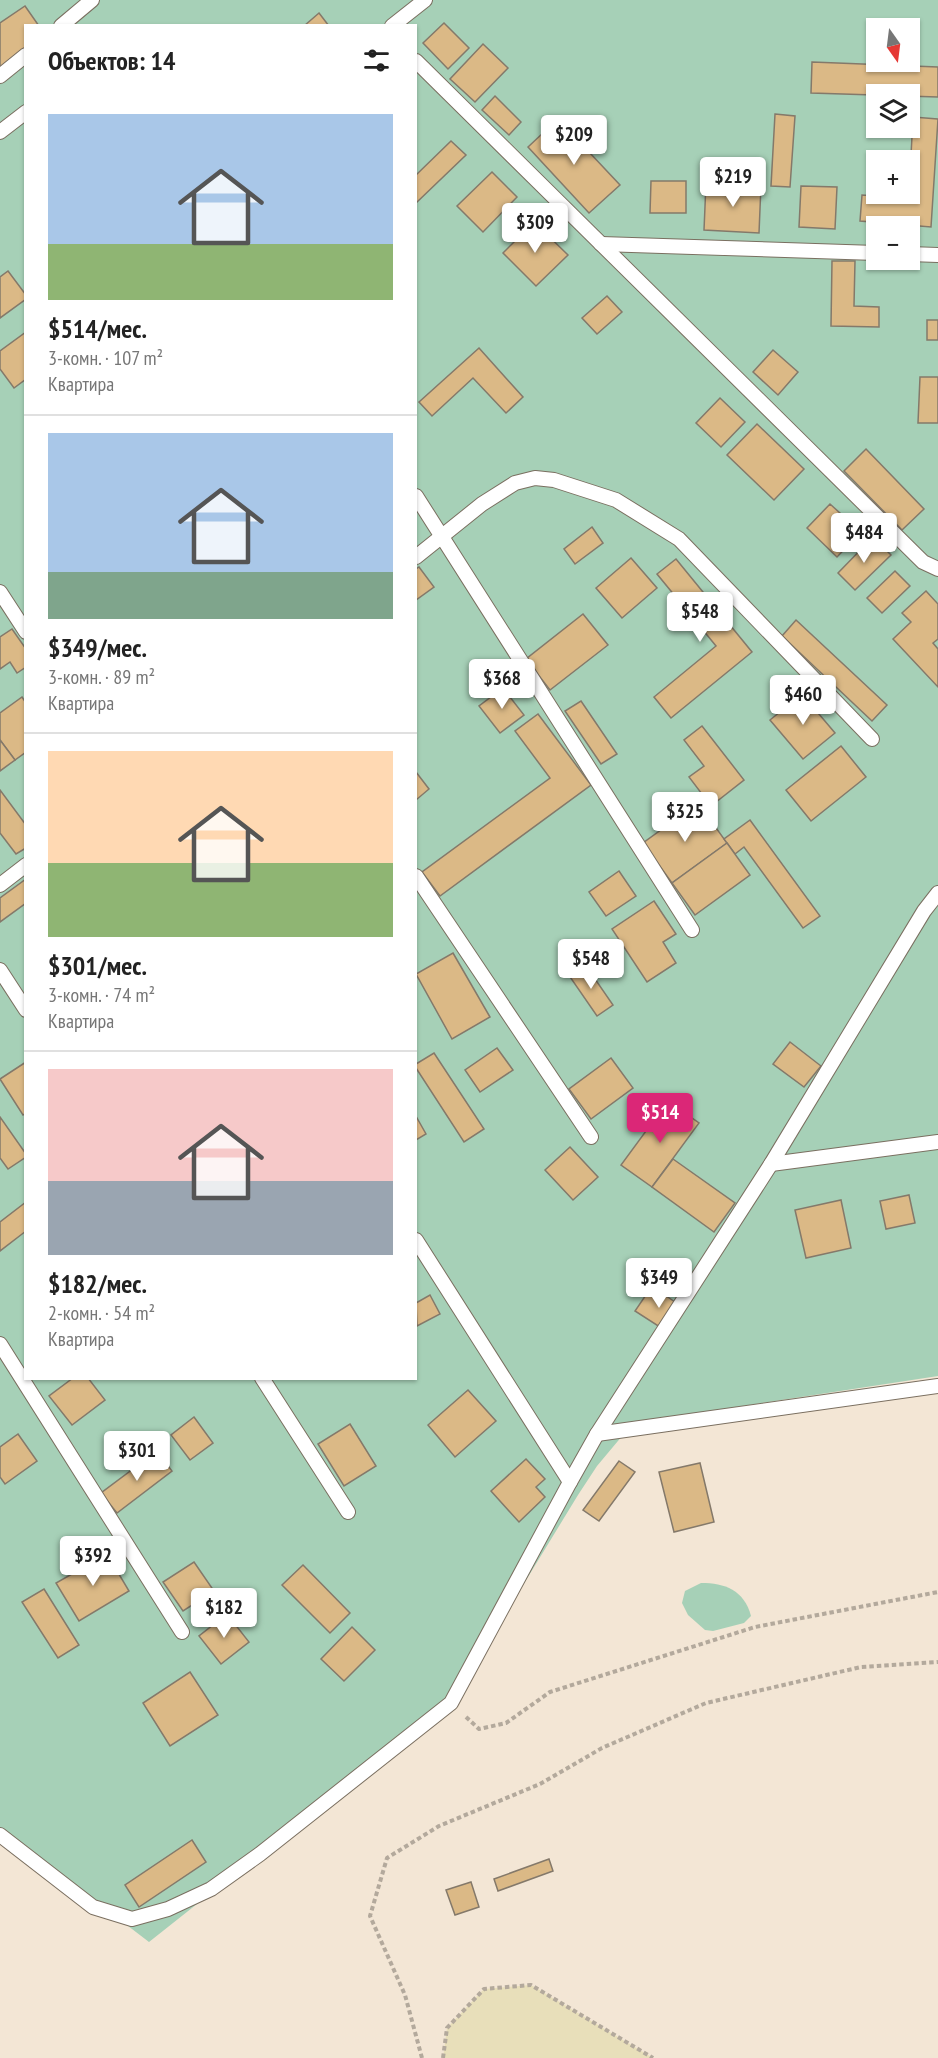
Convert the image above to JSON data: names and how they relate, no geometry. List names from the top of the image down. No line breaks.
{"north":"bottom","page":{"map_buttons":["+","−"],"heading":"Объектов: 14","list":[{"name":"$514/мес.","note":"3-комн. · 107 m² · Квартира"},{"name":"$349/мес.","note":"3-комн. · 89 m² · Квартира"},{"name":"$301/мес.","note":"3-комн. · 74 m² · Квартира"},{"name":"$182/мес.","note":"2-комн. · 54 m² · Квартира"}],"price":["$209","$219","$309","$484","$548","$368","$460","$325","$548","$514","$349","$301","$392","$182"]}}
